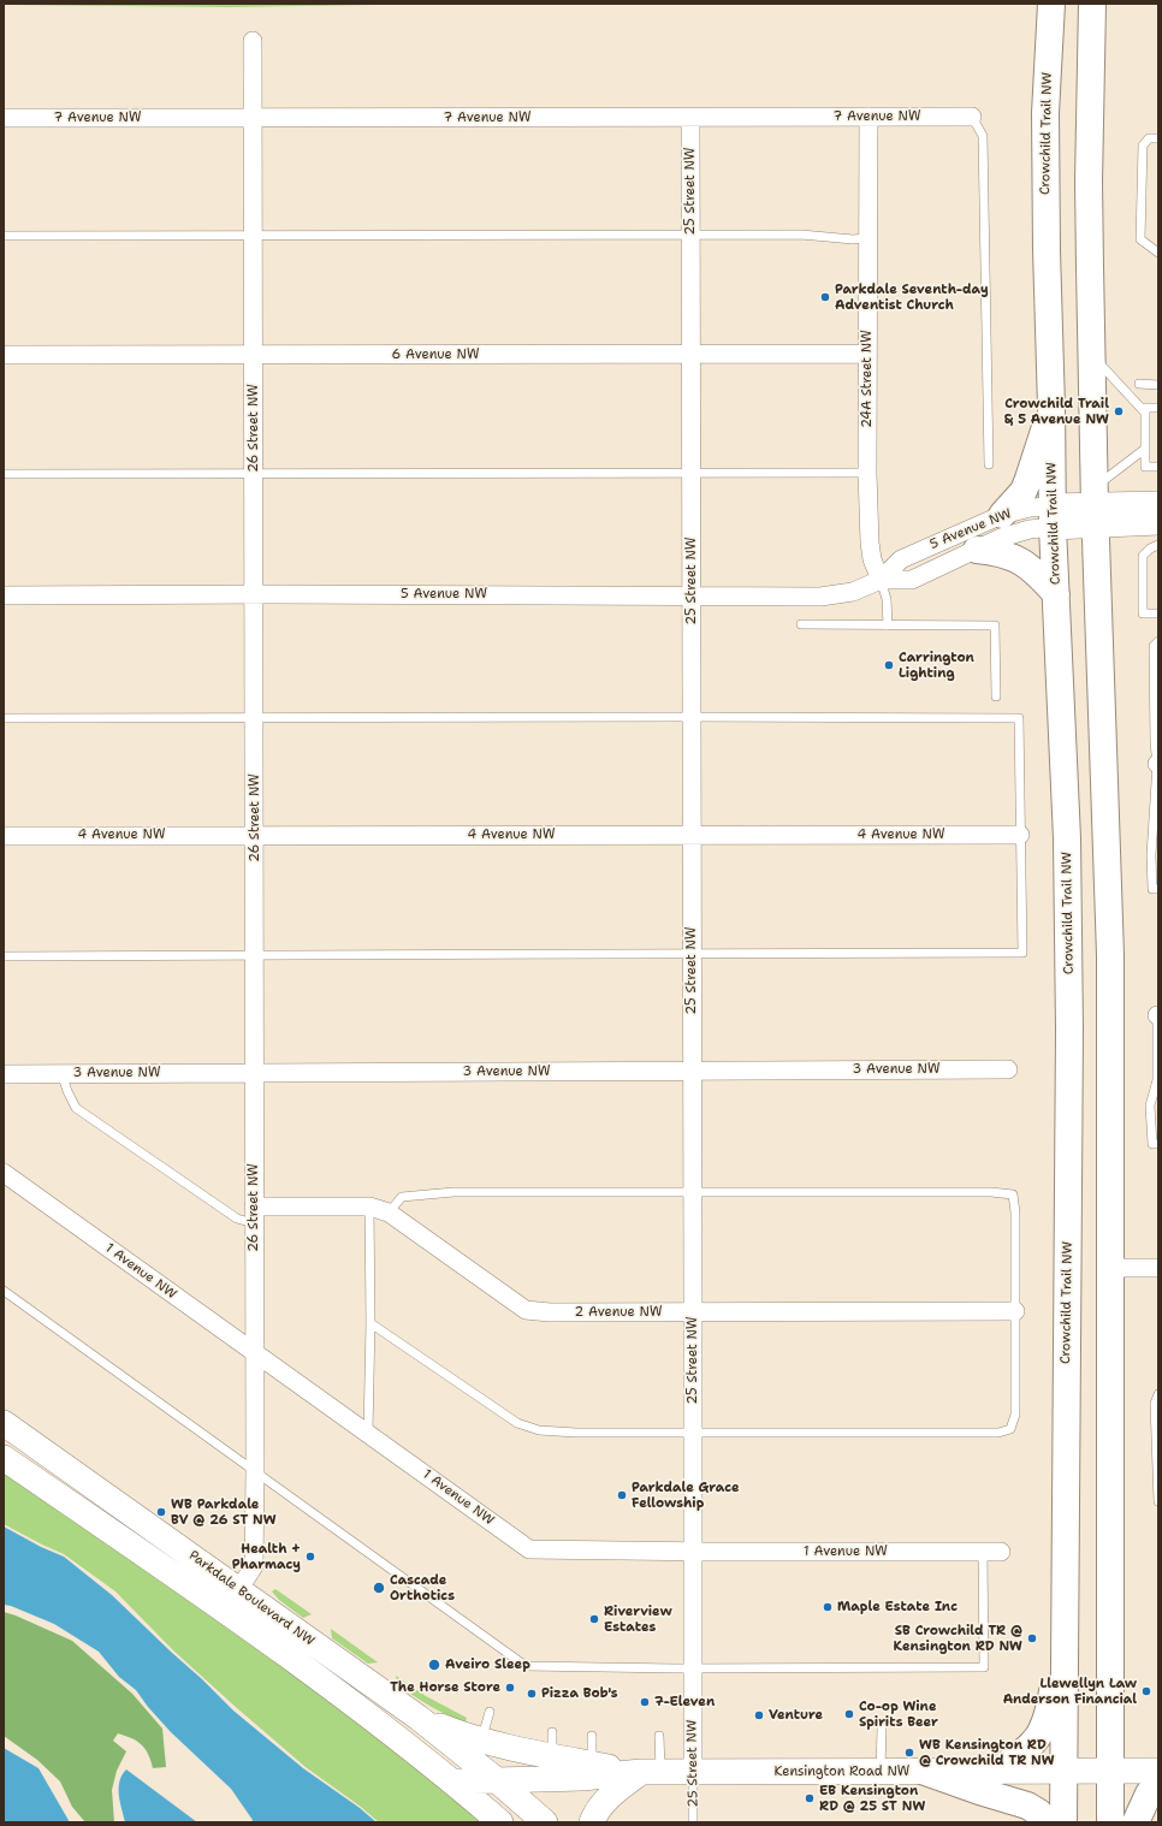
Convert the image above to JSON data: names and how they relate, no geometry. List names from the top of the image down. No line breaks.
{"streets":{"highway":["Crowchild Trail NW"],"main road":["5 Avenue NW","Parkdale Boulevard NW","Kensington Road NW"],"street":["7 Avenue NW","25 Street NW","6 Avenue NW","24A Street NW","26 Street NW","4 Avenue NW","3 Avenue NW","1 Avenue NW","2 Avenue NW"]},"crossings":[["7 Avenue NW","25 Street NW"],["7 Avenue NW","24A Street NW"],["7 Avenue NW","26 Street NW"],["Crowchild Trail NW","5 Avenue NW"],["Crowchild Trail NW","Kensington Road NW"],["25 Street NW","6 Avenue NW"],["25 Street NW","5 Avenue NW"],["25 Street NW","4 Avenue NW"],["25 Street NW","3 Avenue NW"],["25 Street NW","1 Avenue NW"],["25 Street NW","2 Avenue NW"],["25 Street NW","Kensington Road NW"],["6 Avenue NW","24A Street NW"],["6 Avenue NW","26 Street NW"],["24A Street NW","5 Avenue NW"],["26 Street NW","5 Avenue NW"],["26 Street NW","4 Avenue NW"],["26 Street NW","3 Avenue NW"],["26 Street NW","1 Avenue NW"],["26 Street NW","2 Avenue NW"],["26 Street NW","Parkdale Boulevard NW"],["Parkdale Boulevard NW","Kensington Road NW"]],"places":["Parkdale Seventh-day Adventist Church","Crowchild Trail & 5 Avenue NW","Carrington Lighting","Parkdale Grace Fellowship","WB Parkdale BV @ 26 ST NW","Health + Pharmacy","Cascade Orthotics","Maple Estate Inc","Riverview Estates","SB Crowchild TR @ Kensington RD NW","Aveiro Sleep","The Horse Store","Llewellyn Law Anderson Financial","Pizza Bob's","7-Eleven","Co-op Wine Spirits Beer","Venture","WB Kensington RD @ Crowchild TR NW","EB Kensington RD @ 25 ST NW"]}
